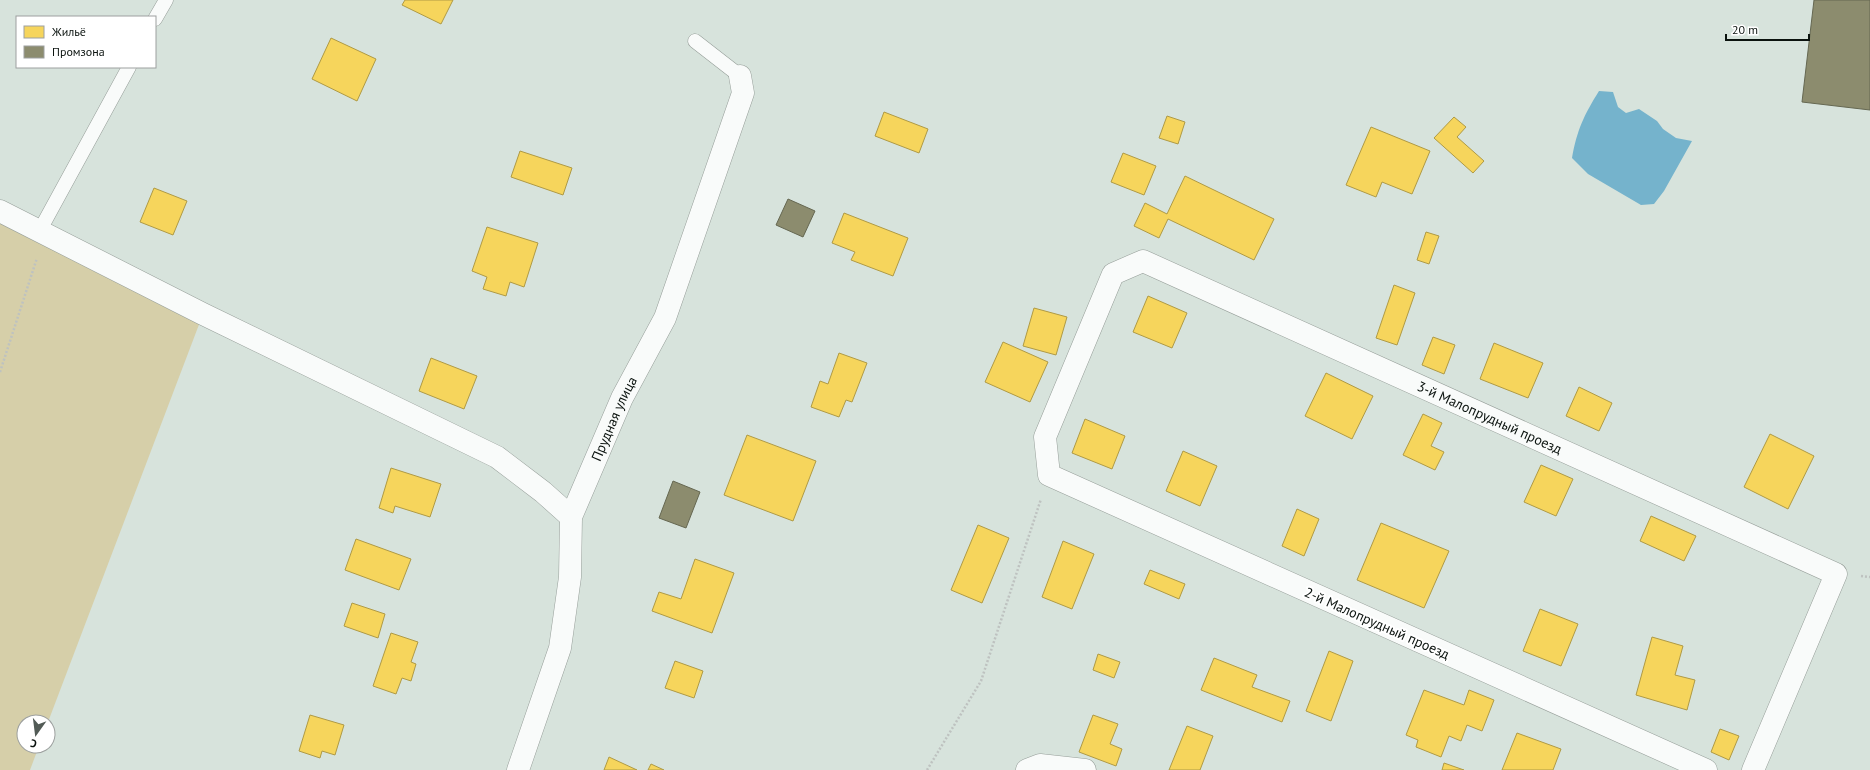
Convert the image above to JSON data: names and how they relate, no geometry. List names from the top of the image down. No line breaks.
{"streets":{"street":["3-й Малопрудный проезд","Прудная улица","2-й Малопрудный проезд"]},"crossings":[["3-й Малопрудный проезд","2-й Малопрудный проезд"]],"legend":["Жильё","Промзона"],"scale_bar":"20 m","north":"bottom"}
